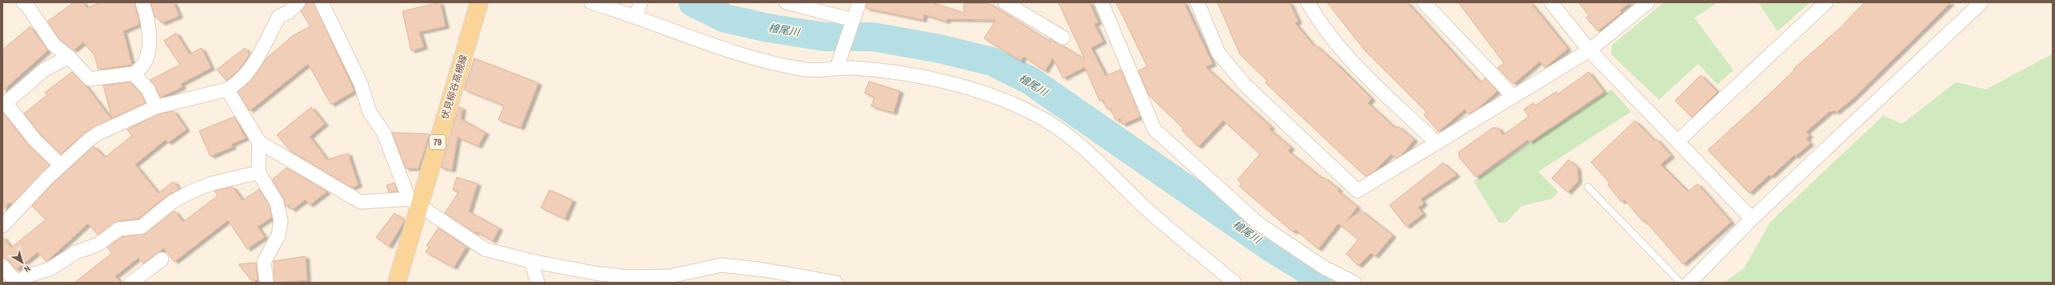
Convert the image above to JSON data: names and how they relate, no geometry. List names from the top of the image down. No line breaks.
{"streets":{"main road":["伏見柳谷高槻線","79"]},"water":["檜尾川"],"north":"bottom right"}
